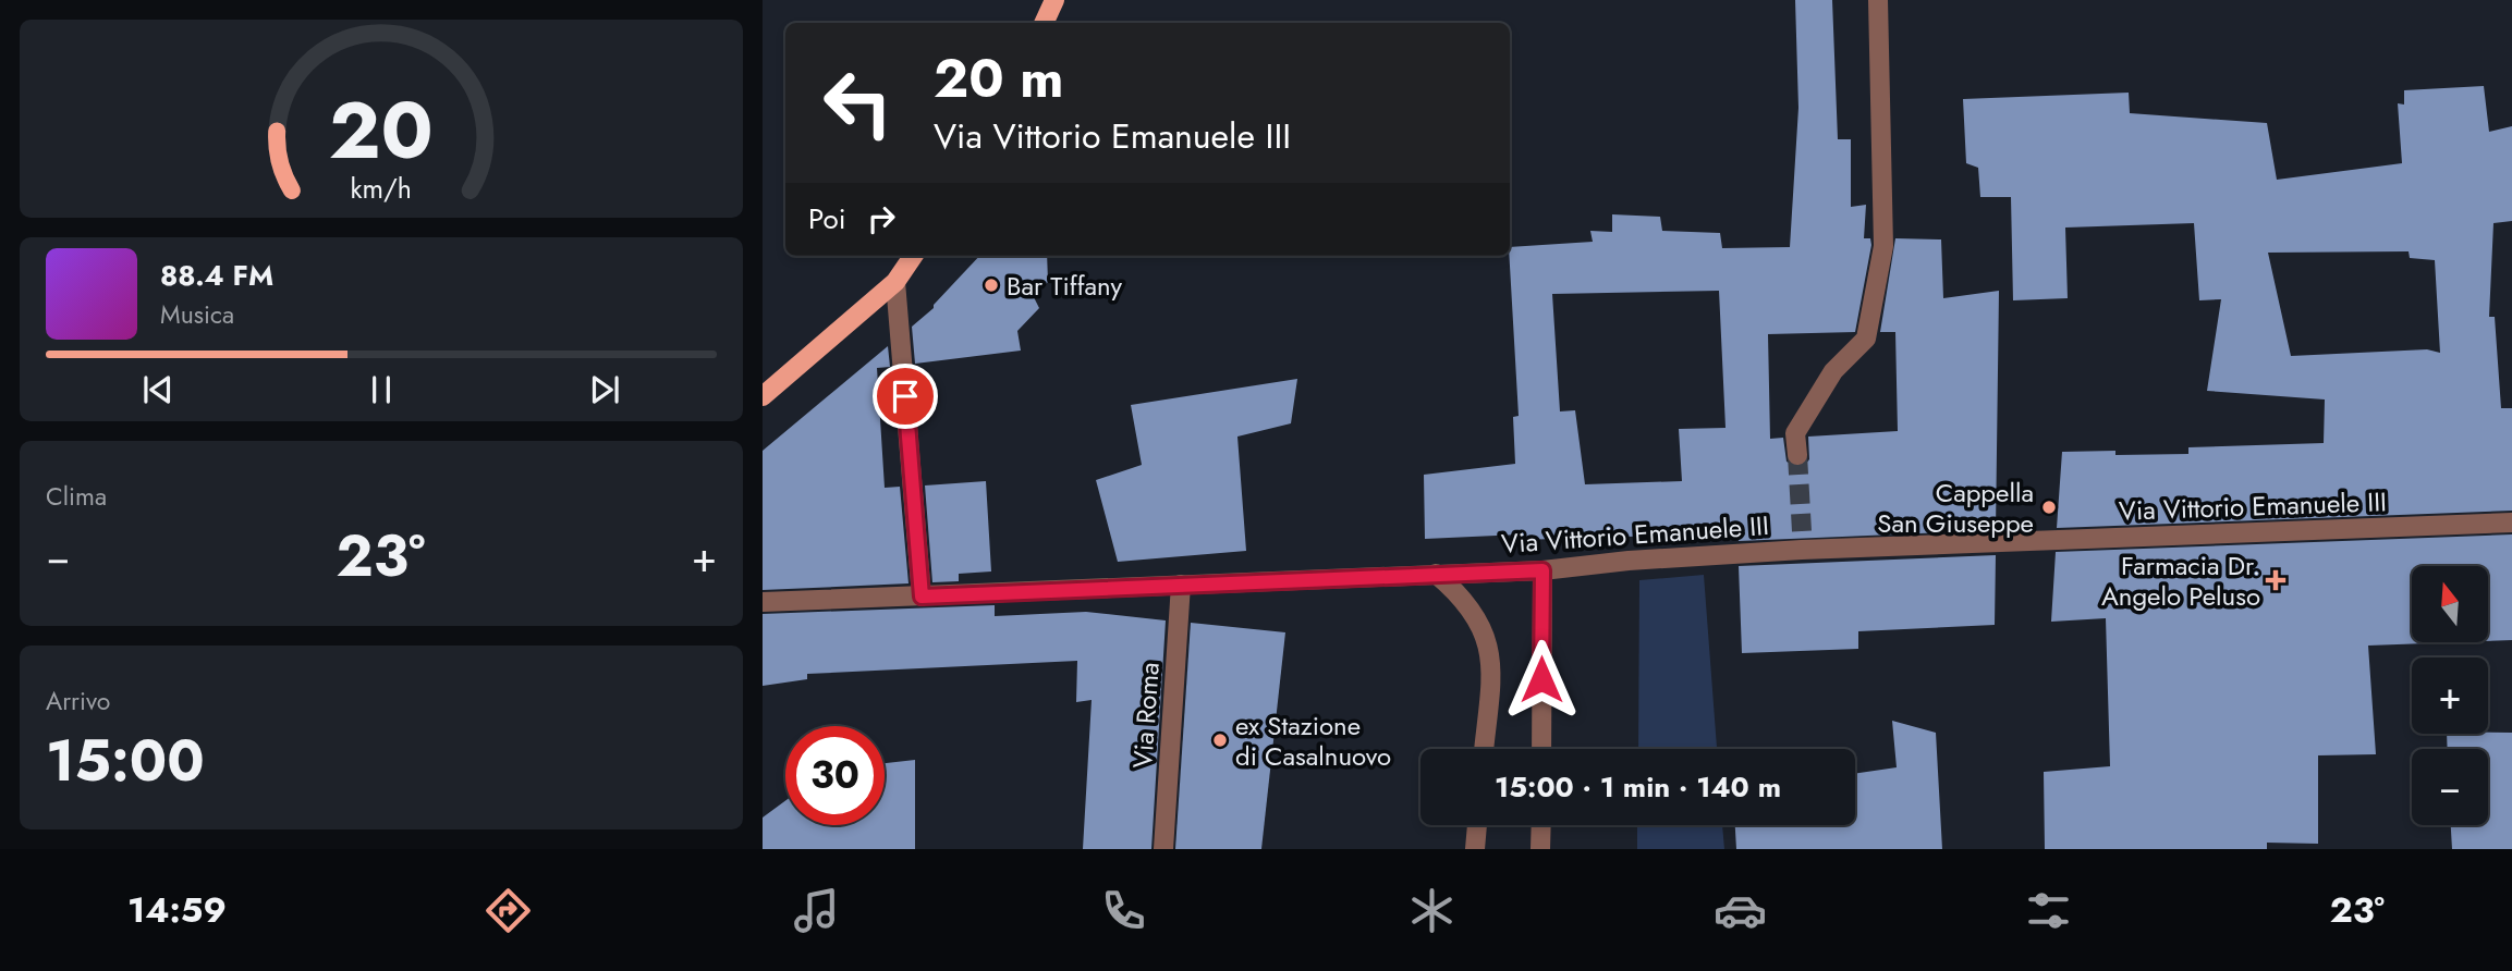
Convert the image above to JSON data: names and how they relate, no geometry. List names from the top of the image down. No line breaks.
{"streets":{"street":["Via Vittorio Emanuele III","Via Roma"]},"crossings":[["Via Vittorio Emanuele III","Via Roma"]],"places":{"other":["Bar Tiffany","Cappella San Giuseppe","ex Stazione di Casalnuovo"],"health":["Farmacia Dr. Angelo Peluso"]},"north":"top","page":{"turn":["20 m","Via Vittorio Emanuele III"],"then":"Poi","song":["88.4 FM","Musica"],"tile":["Clima",["Arrivo","15:00"]],"heat":["−","23°","+"],"map_buttons":["+","−"],"limit":"30","trip":"15:00 · 1 min · 140 m","tabs":["14:59","23°"],"gauge":["20","km/h"]}}
